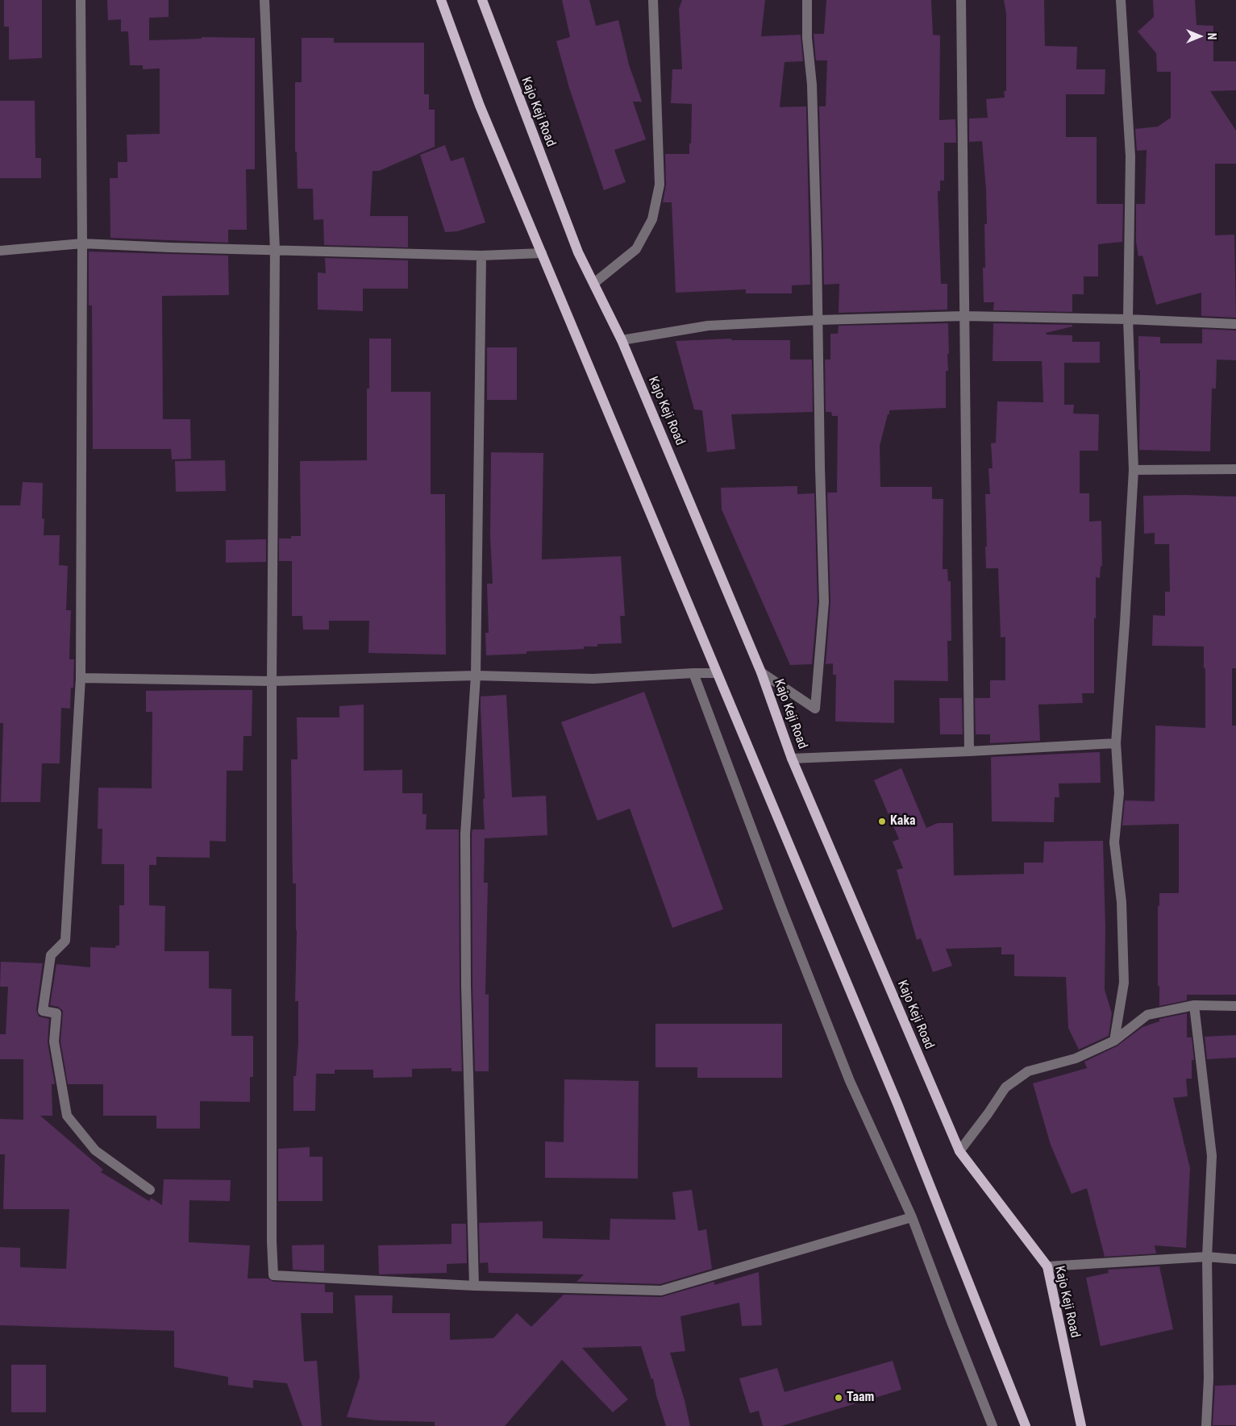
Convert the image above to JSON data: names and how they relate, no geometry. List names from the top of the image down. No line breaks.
{"streets":{"main road":["Kajo Keji Road"]},"places":["Kaka","Taam"],"north":"right"}
